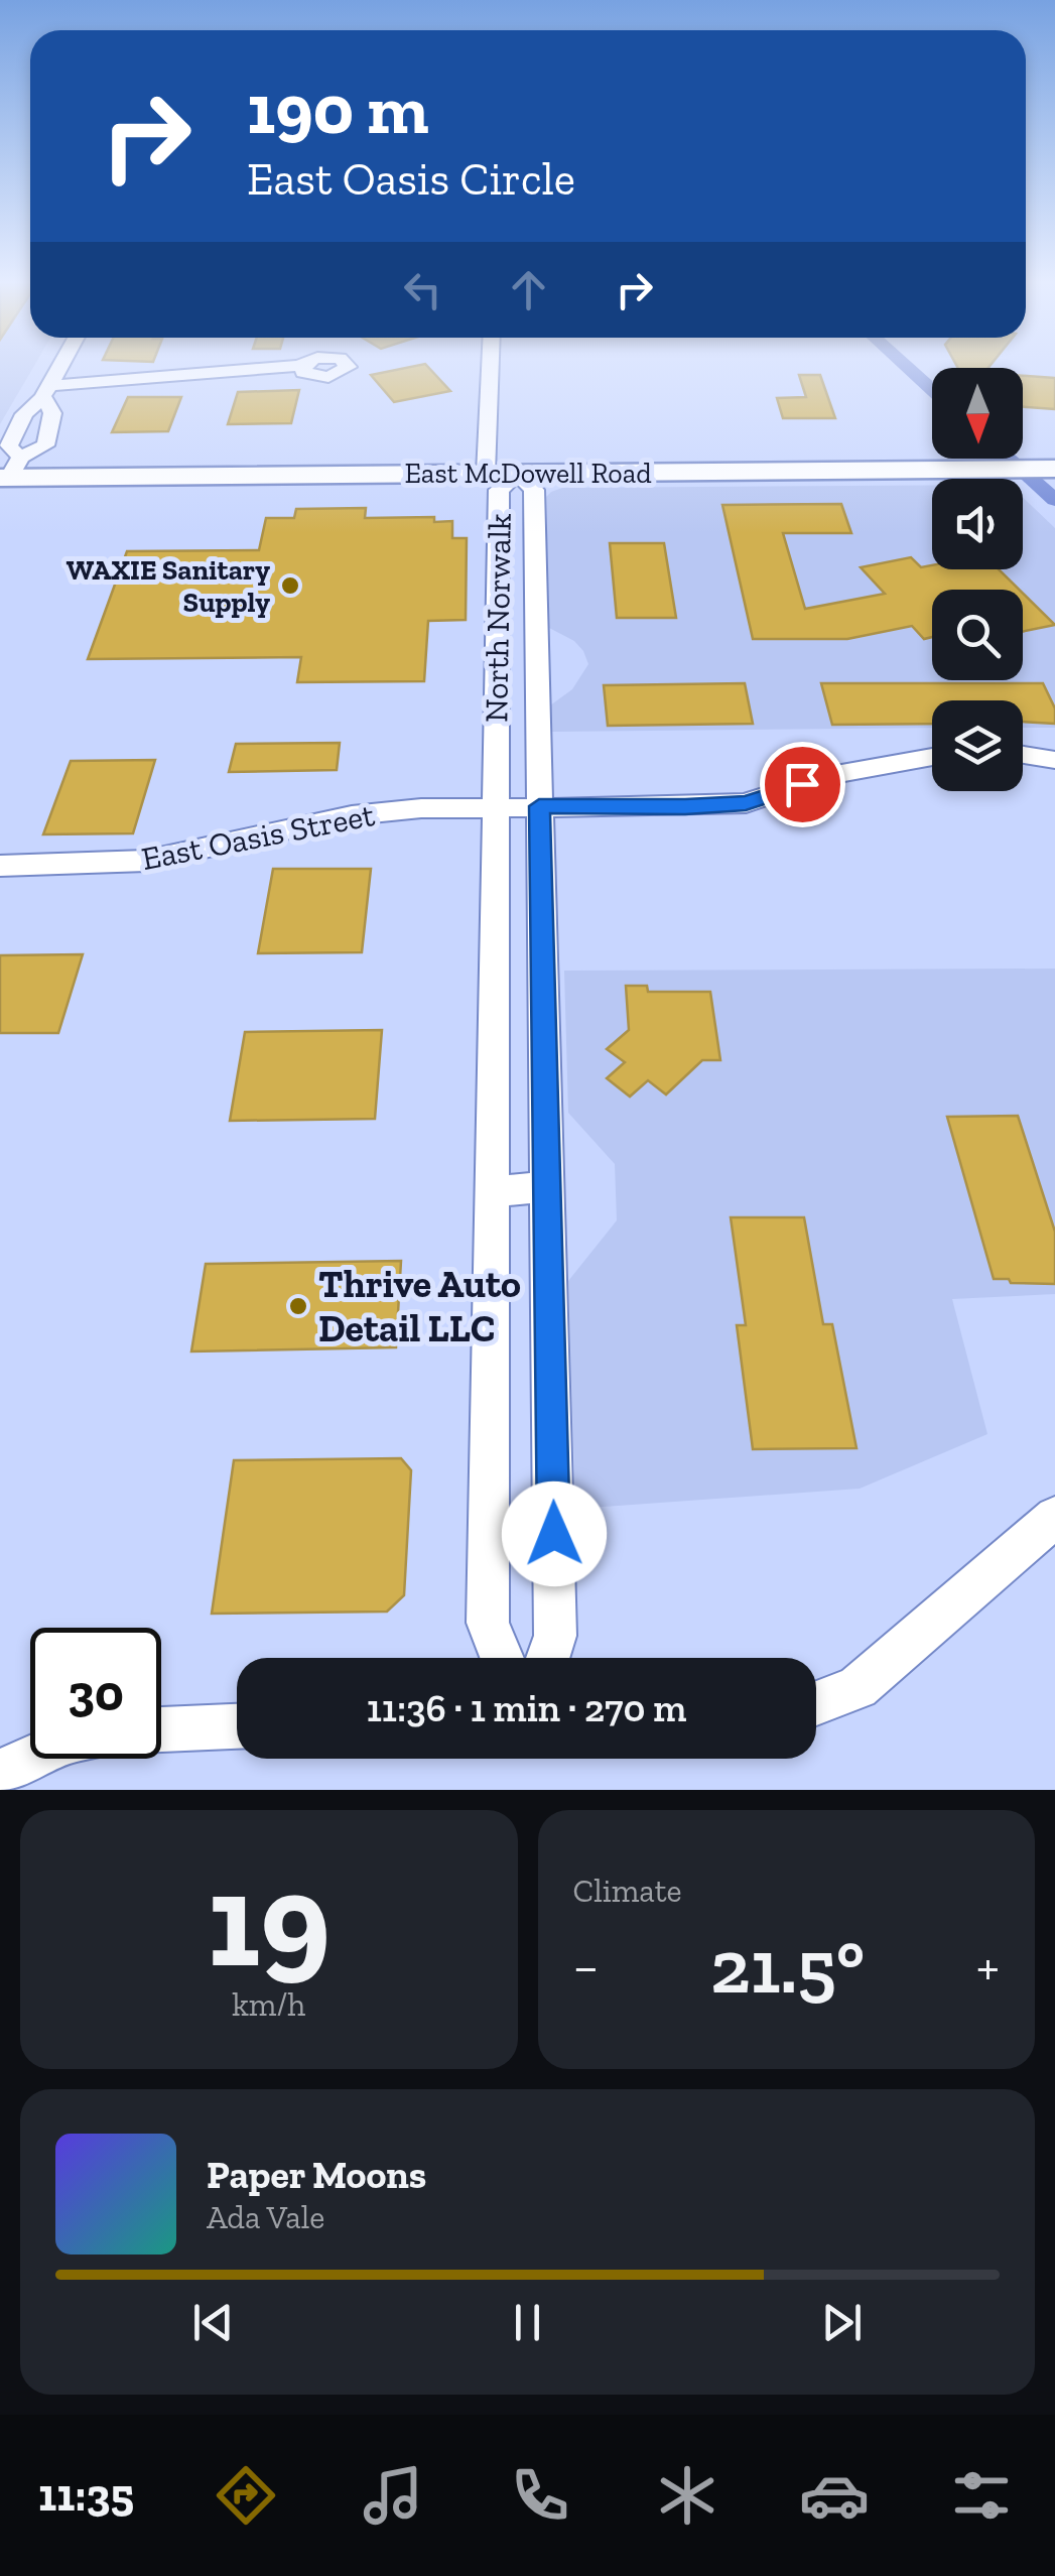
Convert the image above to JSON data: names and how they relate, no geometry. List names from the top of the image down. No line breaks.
{"streets":{"main road":["East McDowell Road"],"street":["North Norwalk","East Oasis Street"]},"crossings":[["East McDowell Road","North Norwalk"],["North Norwalk","East Oasis Street"]],"places":["WAXIE Sanitary Supply","Thrive Auto Detail LLC"],"north":"bottom","page":{"turn":["190 m","East Oasis Circle"],"limit":"30","trip":"11:36 · 1 min · 270 m","tile":[["19","km/h"],"Climate"],"heat":["−","21.5°","+"],"song":["Paper Moons","Ada Vale"],"tabs":"11:35"}}
